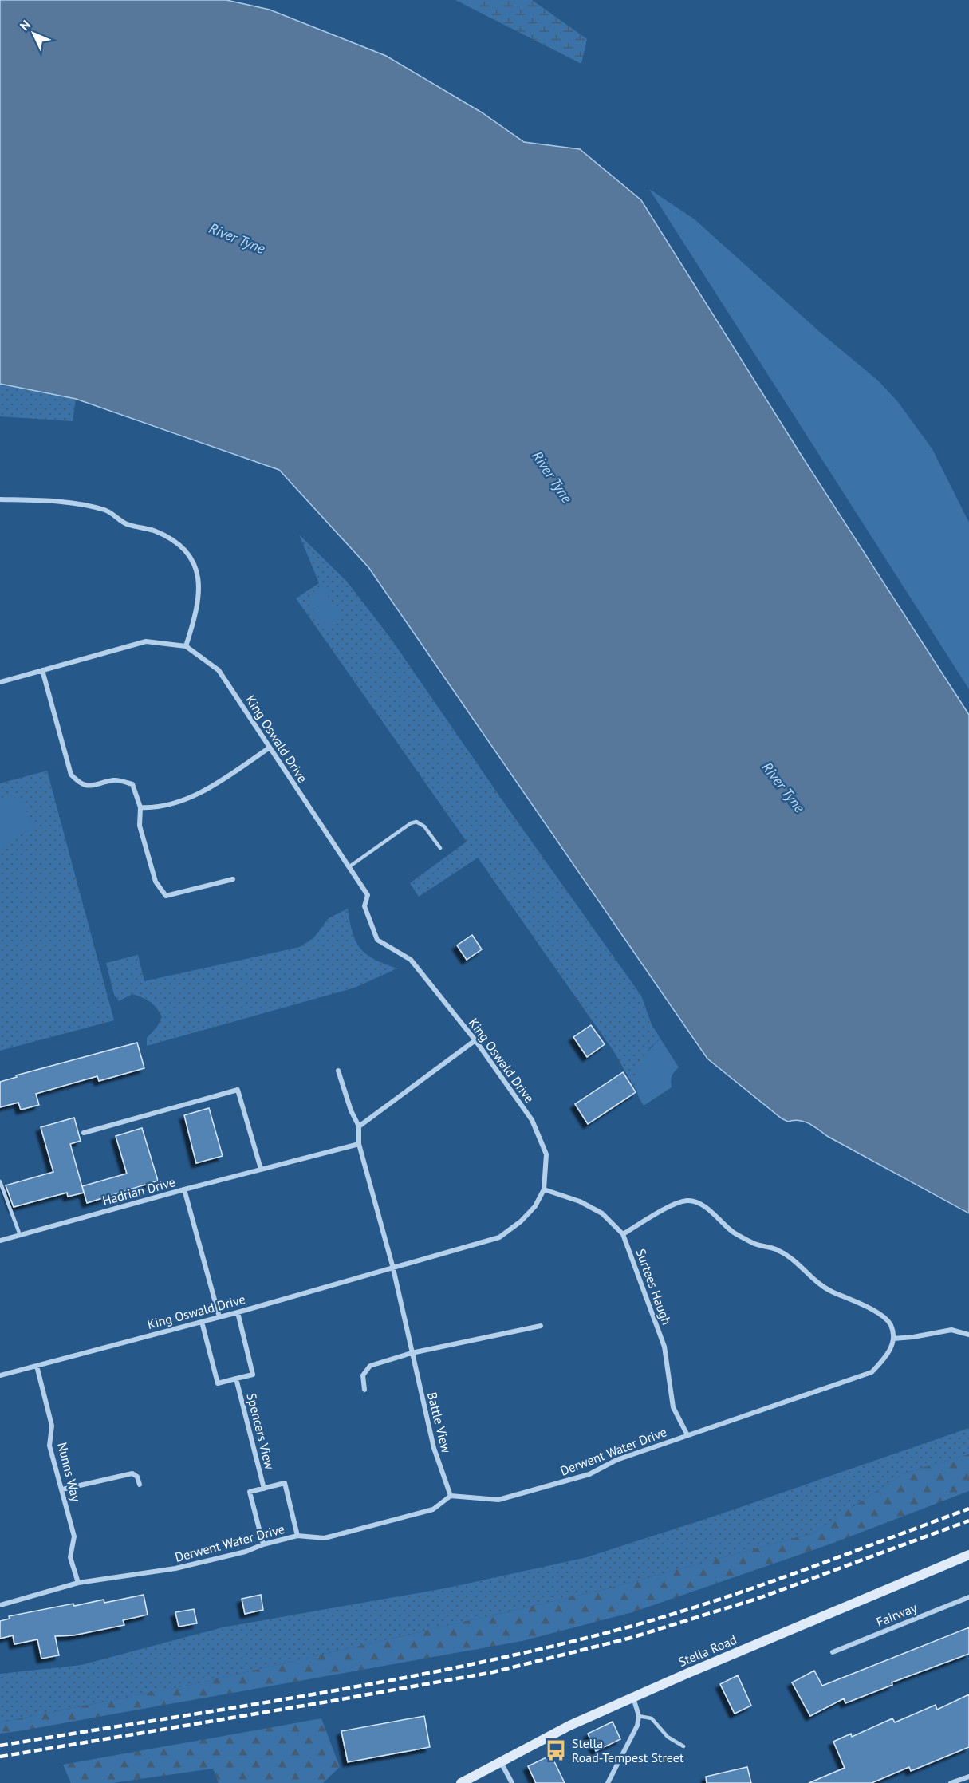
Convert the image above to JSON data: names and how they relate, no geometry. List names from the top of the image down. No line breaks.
{"streets":{"main road":["Stella Road"],"street":["King Oswald Drive","Hadrian Drive","Surtees Haugh","Battle View","Spencers View","Derwent Water Drive","Nunns Way","Fairway"]},"crossings":[["King Oswald Drive","Hadrian Drive"],["King Oswald Drive","Surtees Haugh"],["King Oswald Drive","Battle View"],["King Oswald Drive","Spencers View"],["King Oswald Drive","Nunns Way"],["Surtees Haugh","Derwent Water Drive"],["Battle View","Derwent Water Drive"],["Spencers View","Derwent Water Drive"],["Derwent Water Drive","Nunns Way"]],"water":["River Tyne"],"places":{"bus stop":["Stella Road-Tempest Street"]},"north":"top left"}
